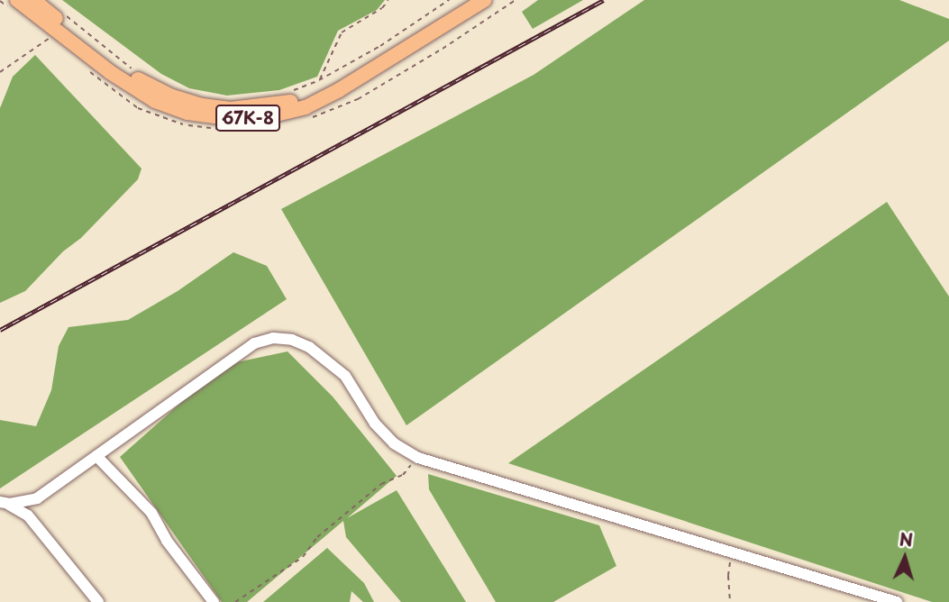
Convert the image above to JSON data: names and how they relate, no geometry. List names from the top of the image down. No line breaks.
{"streets":{"main road":["67К-8"]},"north":"top"}
